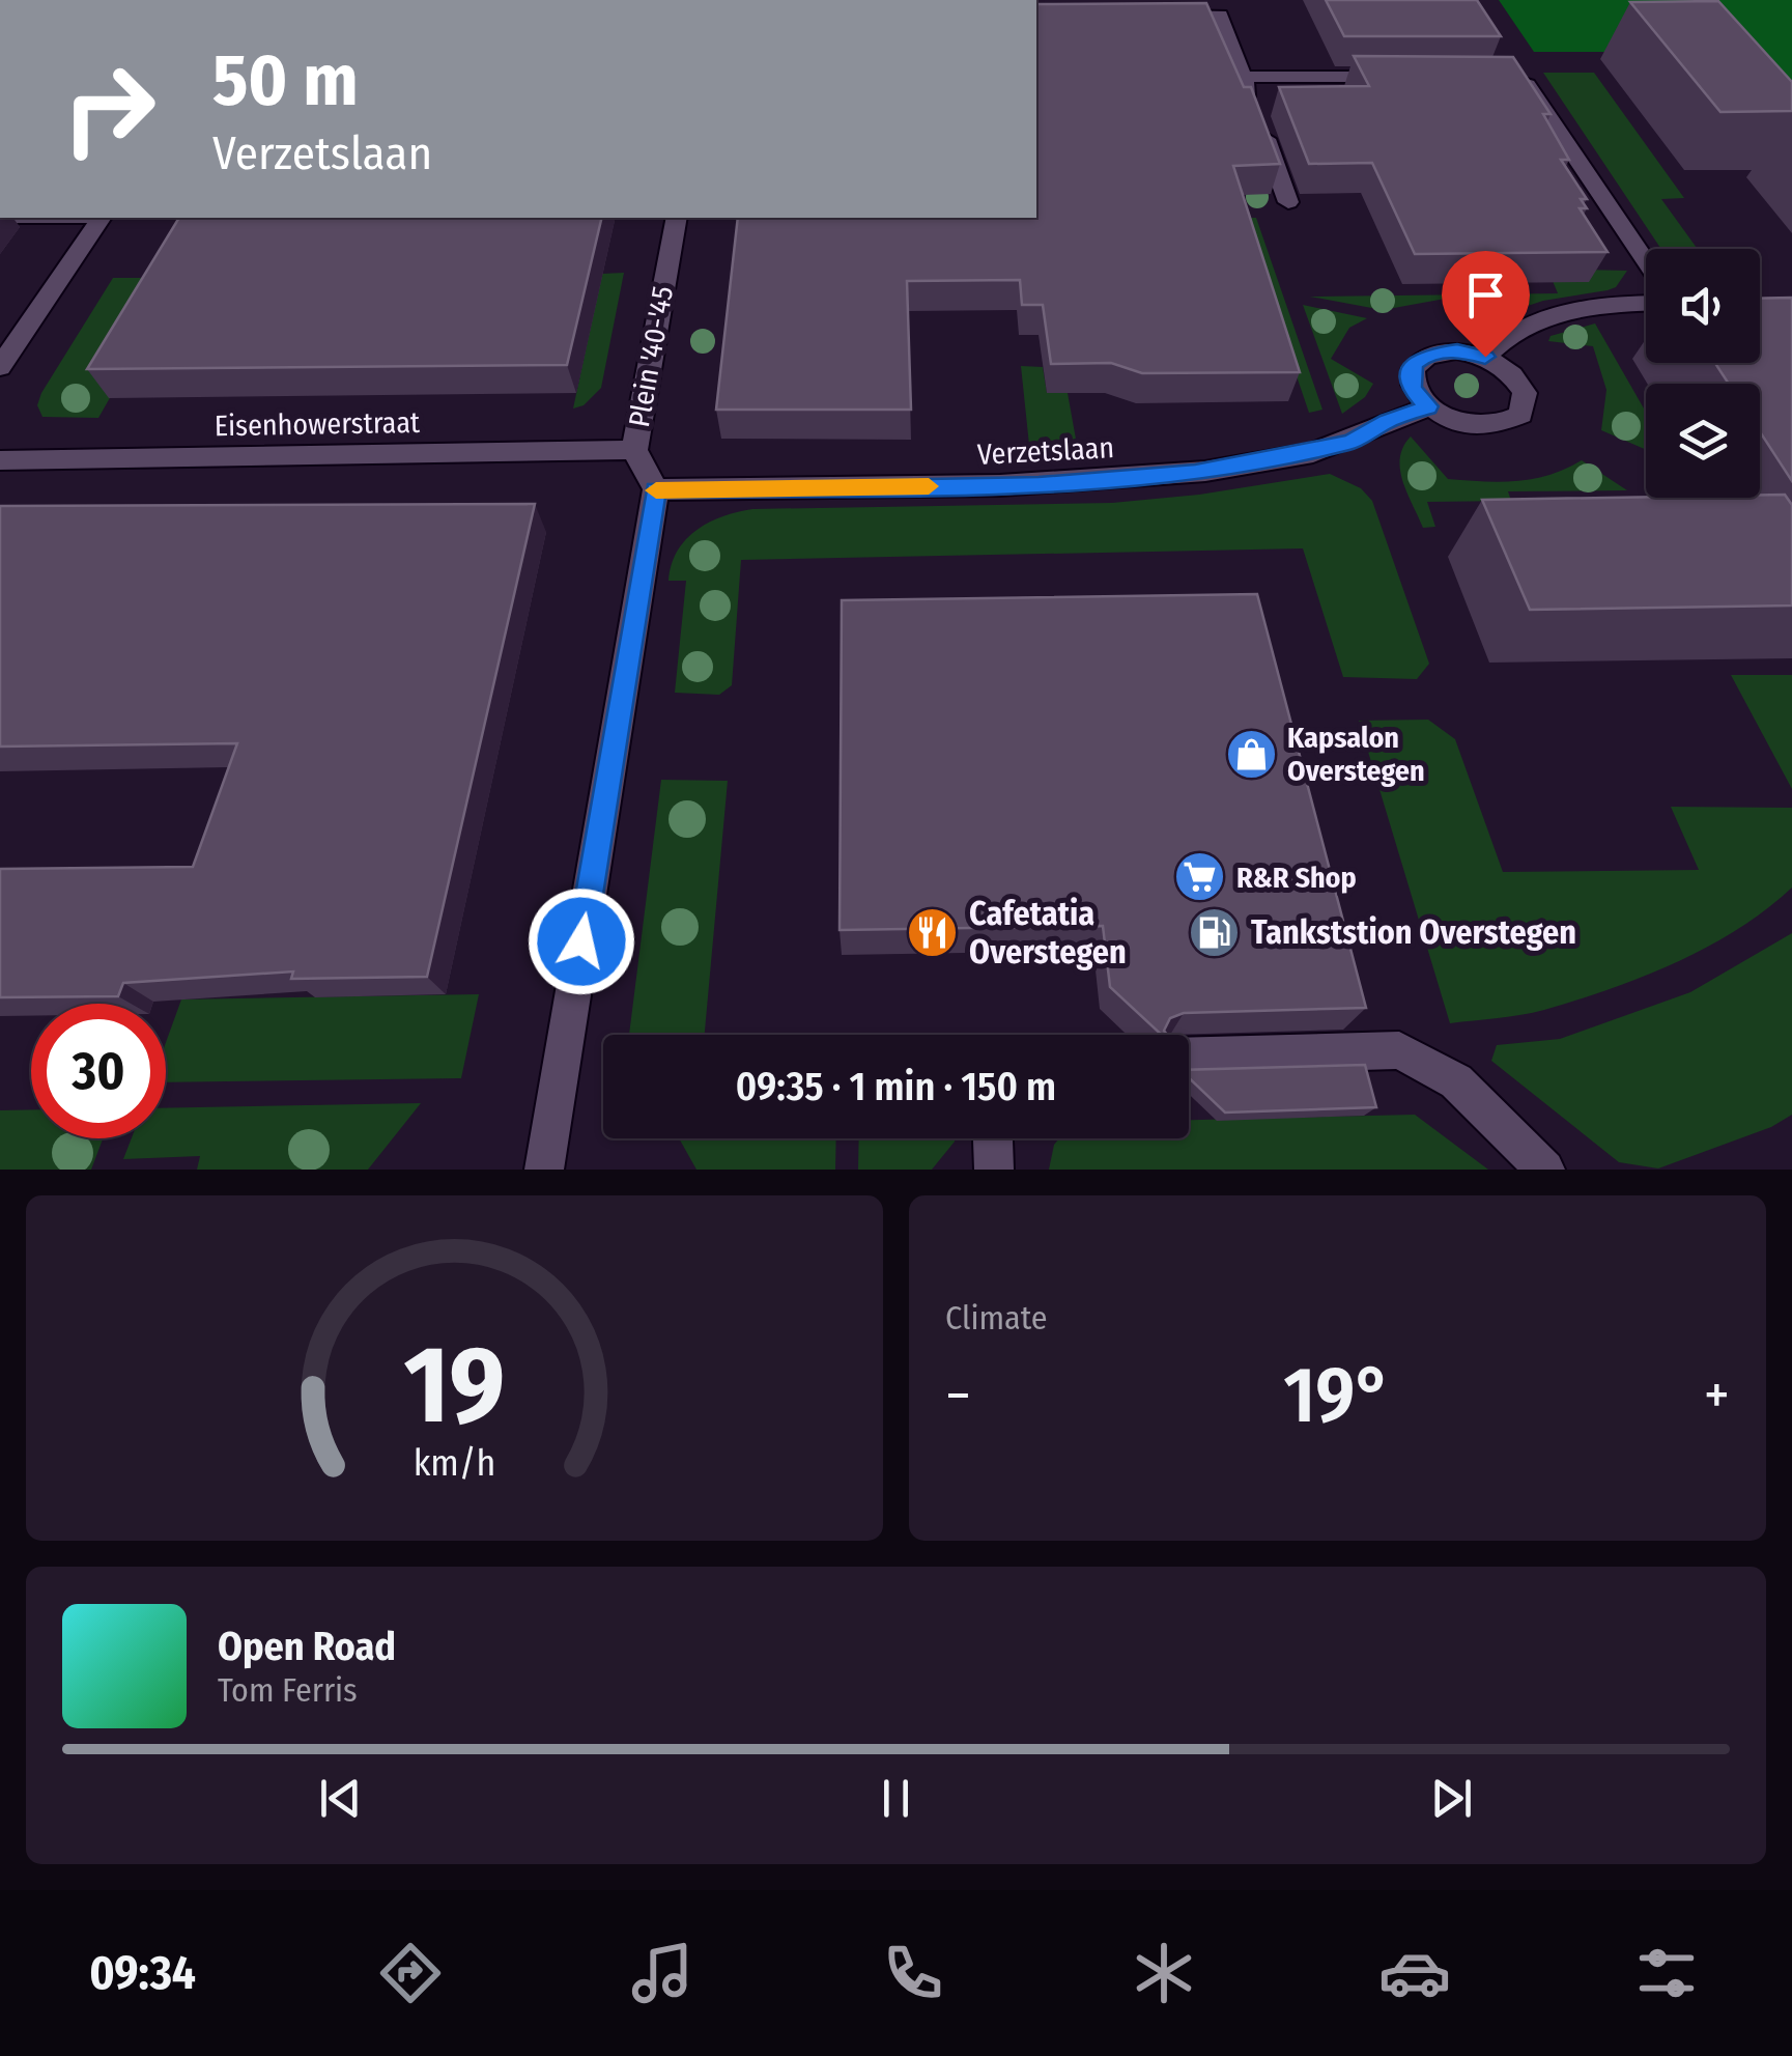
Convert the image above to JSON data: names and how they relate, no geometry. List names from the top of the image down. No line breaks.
{"streets":{"street":["Plein '40-'45","Eisenhowerstraat","Verzetslaan"]},"crossings":[["Plein '40-'45","Eisenhowerstraat"],["Plein '40-'45","Verzetslaan"]],"places":{"shop":["Kapsalon Overstegen"],"supermarket":["R&R Shop"],"restaurant":["Cafetatia Overstegen"],"fuel station":["Tankststion Overstegen"]},"page":{"turn":["50 m","Verzetslaan"],"limit":"30","trip":"09:35 · 1 min · 150 m","tile":"Climate","heat":["−","19°","+"],"song":["Open Road","Tom Ferris"],"tabs":"09:34","gauge":["19","km/h"]}}
